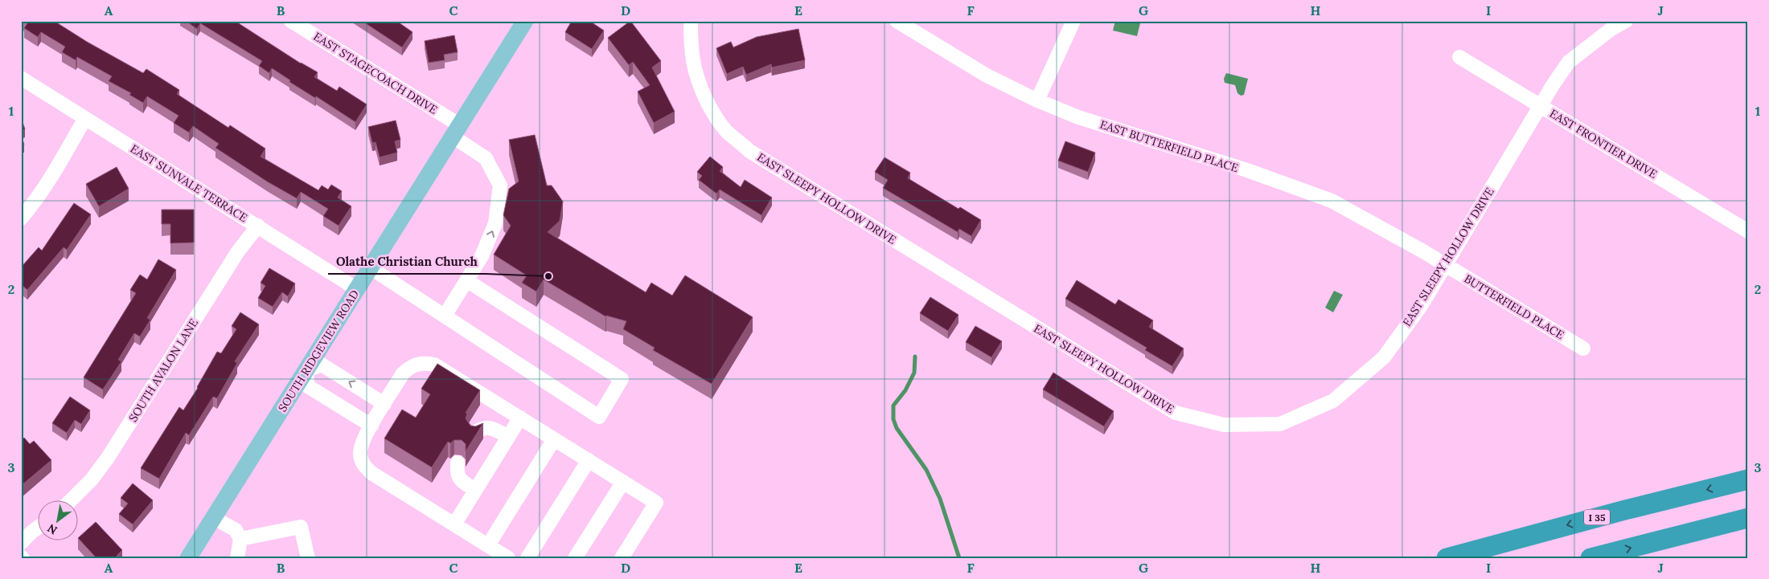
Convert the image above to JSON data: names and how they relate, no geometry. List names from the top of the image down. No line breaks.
{"streets":{"highway":["I 35"],"main road":["SOUTH RIDGEVIEW ROAD"],"street":["EAST STAGECOACH DRIVE","EAST FRONTIER DRIVE","EAST BUTTERFIELD PLACE","EAST SUNVALE TERRACE","EAST SLEEPY HOLLOW DRIVE","BUTTERFIELD PLACE","SOUTH AVALON LANE"]},"crossings":[["EAST STAGECOACH DRIVE","SOUTH RIDGEVIEW ROAD"],["EAST FRONTIER DRIVE","EAST SLEEPY HOLLOW DRIVE"],["EAST BUTTERFIELD PLACE","EAST SLEEPY HOLLOW DRIVE"],["EAST BUTTERFIELD PLACE","BUTTERFIELD PLACE"],["EAST SUNVALE TERRACE","SOUTH RIDGEVIEW ROAD"],["EAST SUNVALE TERRACE","SOUTH AVALON LANE"],["EAST SLEEPY HOLLOW DRIVE","BUTTERFIELD PLACE"]],"one_way":["EAST STAGECOACH DRIVE"],"places":["Olathe Christian Church"],"north":"bottom left","grid":{"columns":["A","B","C","D","E","F","G","H","I","J"],"rows":["1","2","3"]}}
